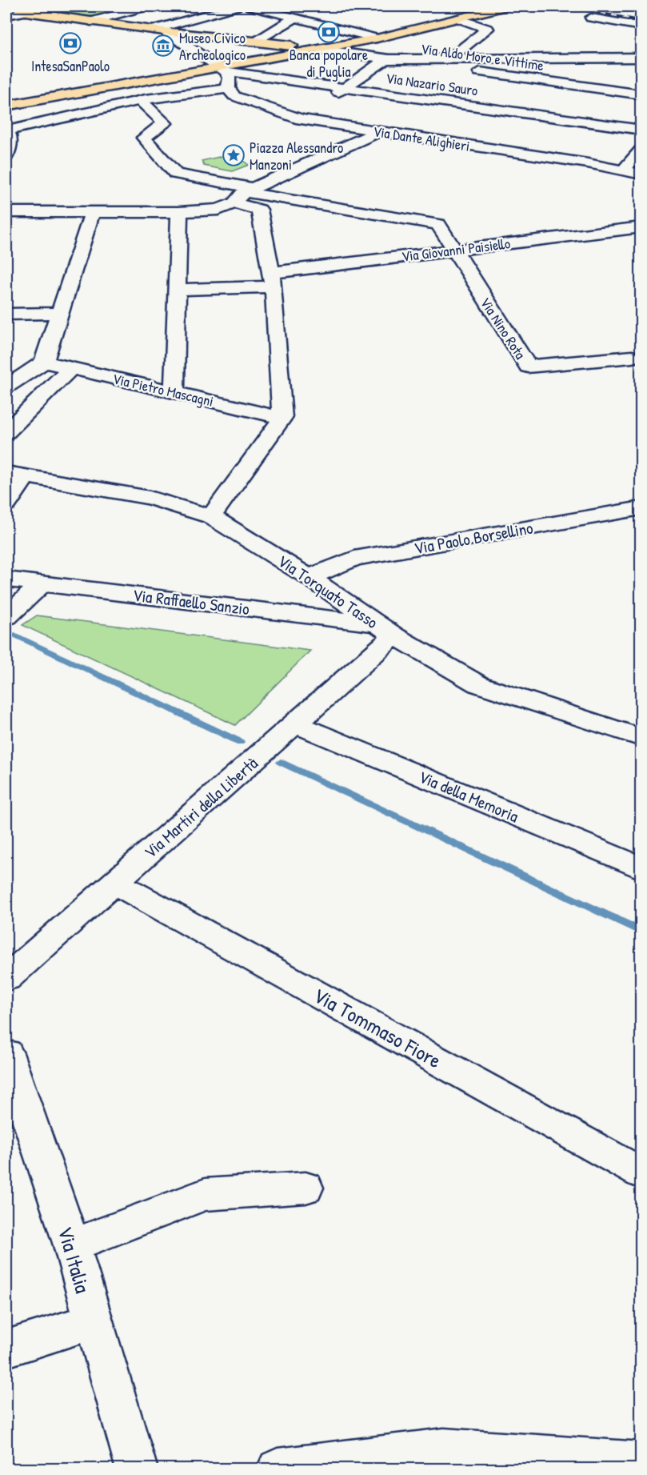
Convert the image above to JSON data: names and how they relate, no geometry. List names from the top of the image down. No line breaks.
{"streets":{"street":["Via Aldo Moro e Vittime","Via Nazario Sauro","Via Dante Alighieri","Via Giovanni Paisiello","Via Nino Rota","Via Pietro Mascagni","Via Paolo Borsellino","Via Torquato Tasso","Via Raffaello Sanzio","Via della Memoria","Via Martiri della Libertà","Via Tommaso Fiore","Via Italia"]},"crossings":[["Via Giovanni Paisiello","Via Nino Rota"],["Via Paolo Borsellino","Via Torquato Tasso"],["Via Torquato Tasso","Via Raffaello Sanzio"],["Via Torquato Tasso","Via Martiri della Libertà"],["Via Raffaello Sanzio","Via Martiri della Libertà"],["Via della Memoria","Via Martiri della Libertà"],["Via Martiri della Libertà","Via Tommaso Fiore"]],"places":{"bank":["Banca popolare di Puglia","IntesaSanPaolo"],"museum":["Museo Civico Archeologico"],"place":["Piazza Alessandro Manzoni"]}}
